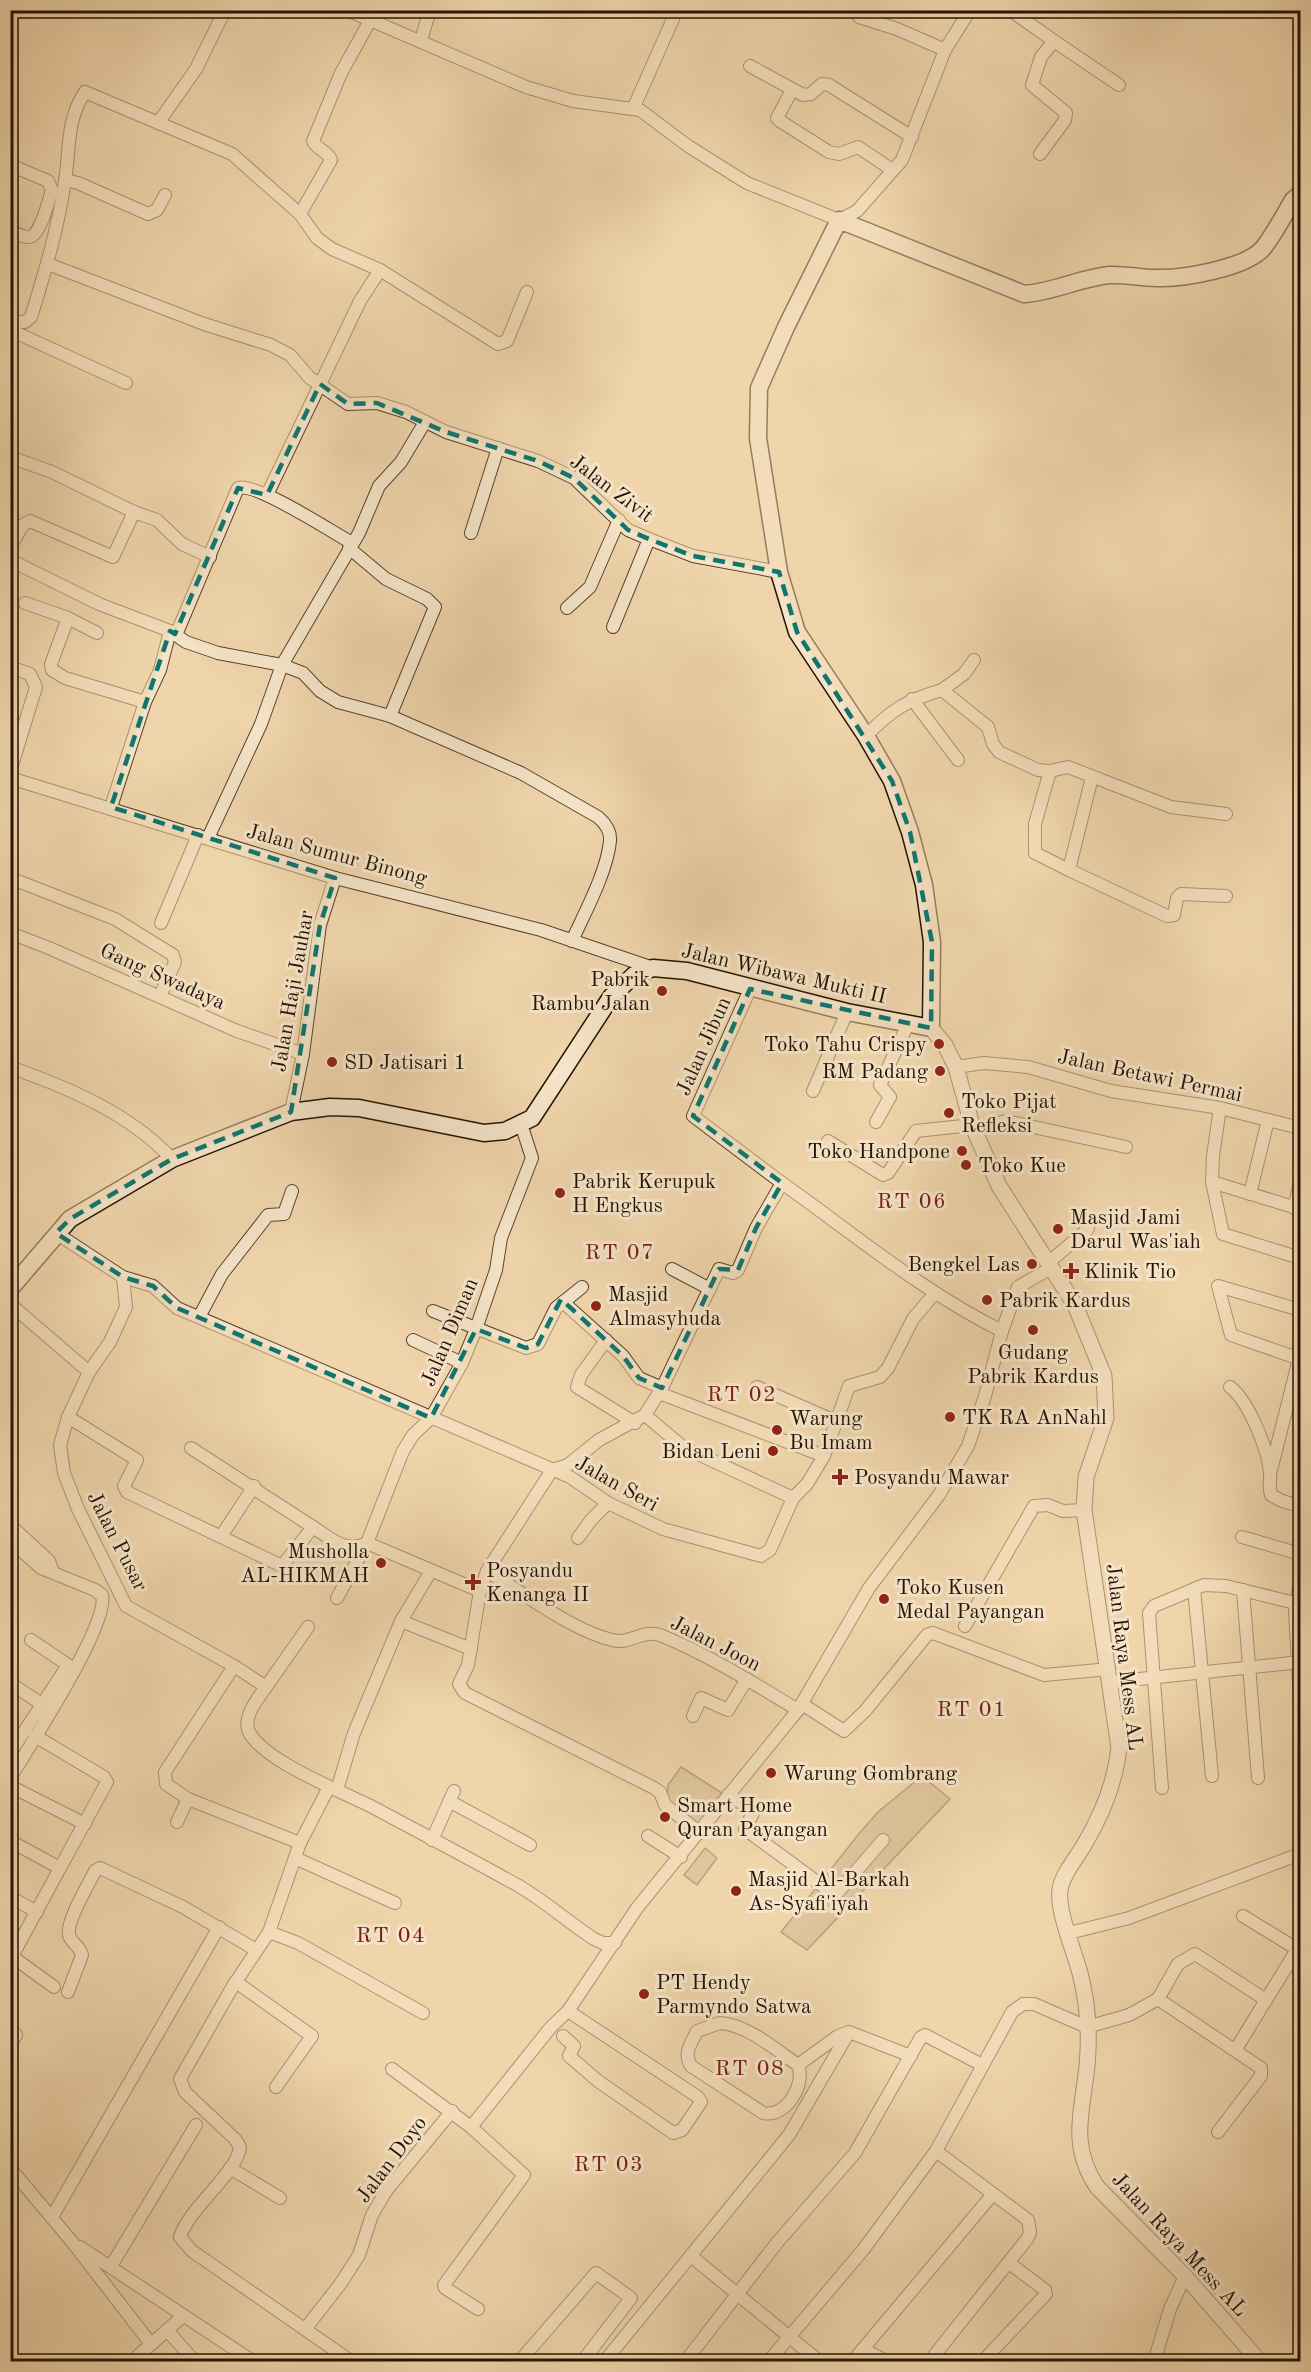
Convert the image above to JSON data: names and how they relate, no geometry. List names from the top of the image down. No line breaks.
{"streets":{"main road":["Jalan Wibawa Mukti II"],"street":["Jalan Zivit","Jalan Sumur Binong","Gang Swadaya","Jalan Haji Jauhar","Jalan Jibun","Jalan Betawi Permai","Jalan Diman","Jalan Seri","Jalan Pusar","Jalan Joon","Jalan Raya Mess AL","Jalan Doyo"]},"crossings":[["Jalan Sumur Binong","Jalan Wibawa Mukti II"],["Jalan Sumur Binong","Jalan Haji Jauhar"],["Jalan Wibawa Mukti II","Jalan Haji Jauhar"],["Jalan Wibawa Mukti II","Jalan Jibun"],["Jalan Wibawa Mukti II","Jalan Diman"],["Jalan Wibawa Mukti II","Jalan Raya Mess AL"],["Gang Swadaya","Jalan Haji Jauhar"],["Jalan Jibun","Jalan Seri"],["Jalan Betawi Permai","Jalan Raya Mess AL"],["Jalan Diman","Jalan Seri"],["Jalan Seri","Jalan Pusar"],["Jalan Joon","Jalan Raya Mess AL"]],"districts":["RT 06","RT 07","RT 02","RT 01","RT 04","RT 08","RT 03"],"places":{"other":["Pabrik Rambu Jalan","Toko Tahu Crispy","SD Jatisari 1","RM Padang","Toko Pijat Refleksi","Toko Handpone","Toko Kue","Pabrik Kerupuk H Engkus","Masjid Jami Darul Was'iah","Bengkel Las","Pabrik Kardus","Masjid Almasyhuda","Gudang Pabrik Kardus","TK RA AnNahl","Warung Bu Imam","Bidan Leni","Musholla AL-HIKMAH","Toko Kusen Medal Payangan","Warung Gombrang","Smart Home Quran Payangan","Masjid Al-Barkah As-Syafi'iyah","PT Hendy Parmyndo Satwa"],"health":["Klinik Tio","Posyandu Mawar","Posyandu Kenanga II"]}}
